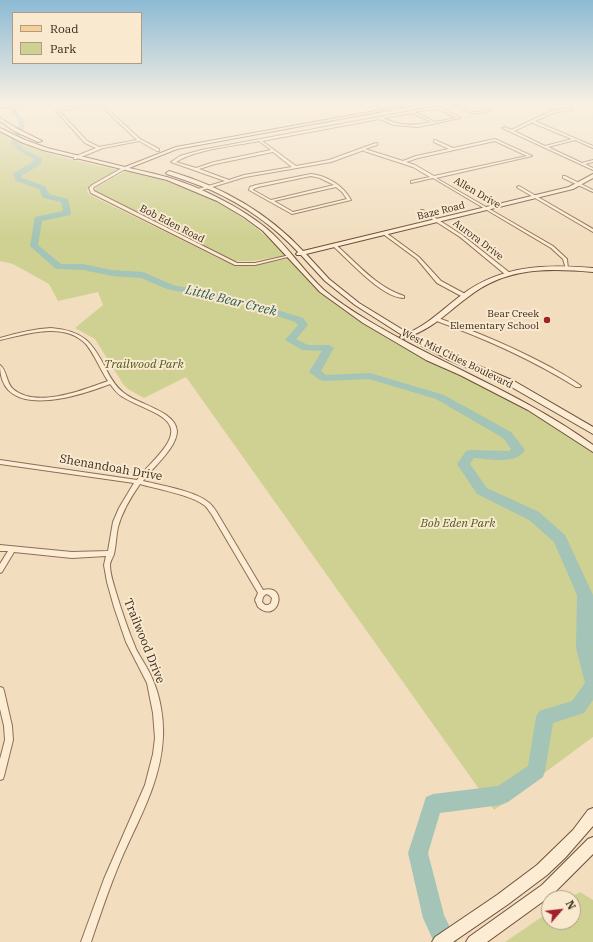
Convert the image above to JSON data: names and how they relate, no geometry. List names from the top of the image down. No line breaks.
{"streets":{"main road":["Baze Road","West Mid Cities Boulevard"],"street":["Allen Drive","Bob Eden Road","Aurora Drive","Shenandoah Drive","Trailwood Drive"]},"crossings":[["Allen Drive","Baze Road"],["Baze Road","Bob Eden Road"],["Baze Road","Aurora Drive"],["Baze Road","West Mid Cities Boulevard"],["Bob Eden Road","West Mid Cities Boulevard"],["Shenandoah Drive","Trailwood Drive"]],"water":["Little Bear Creek"],"parks":["Trailwood Park","Bob Eden Park"],"places":["Bear Creek Elementary School"],"legend":["Road","Park"],"north":"top right"}
